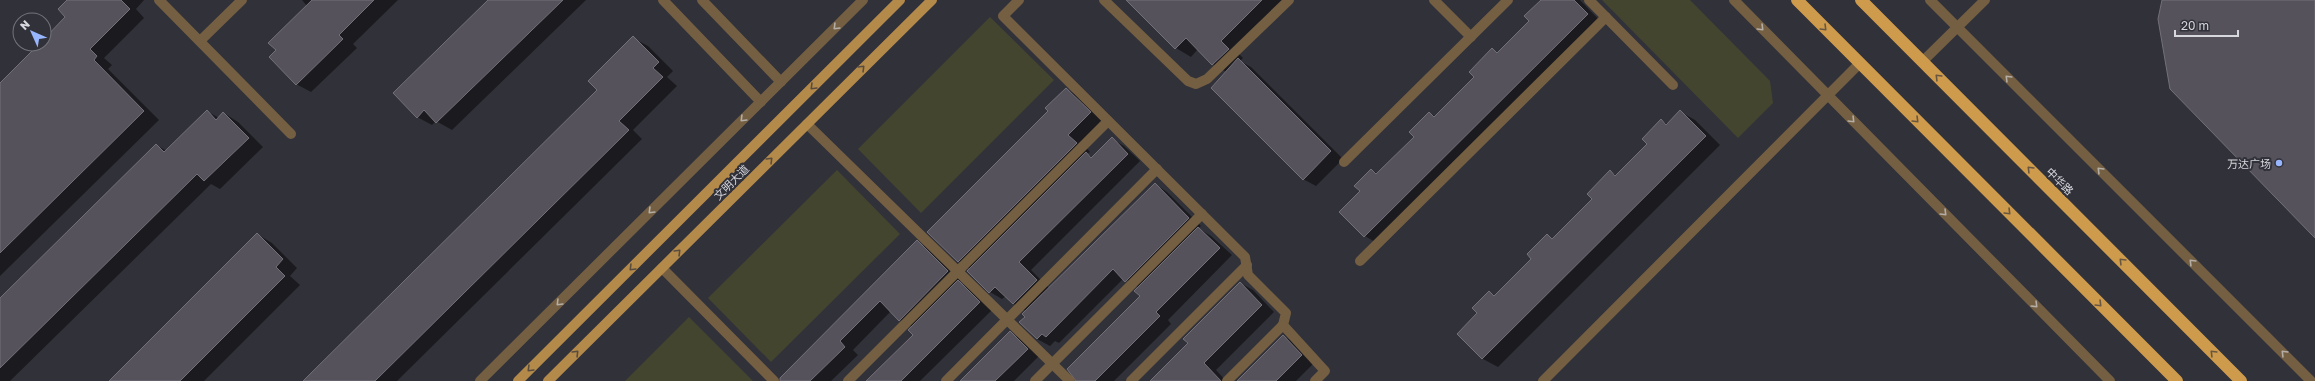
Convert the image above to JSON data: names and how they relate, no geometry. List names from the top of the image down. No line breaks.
{"streets":{"highway":["中华路"],"main road":["文明大道"]},"places":["万达广场"],"scale_bar":"20 m","north":"top left"}
